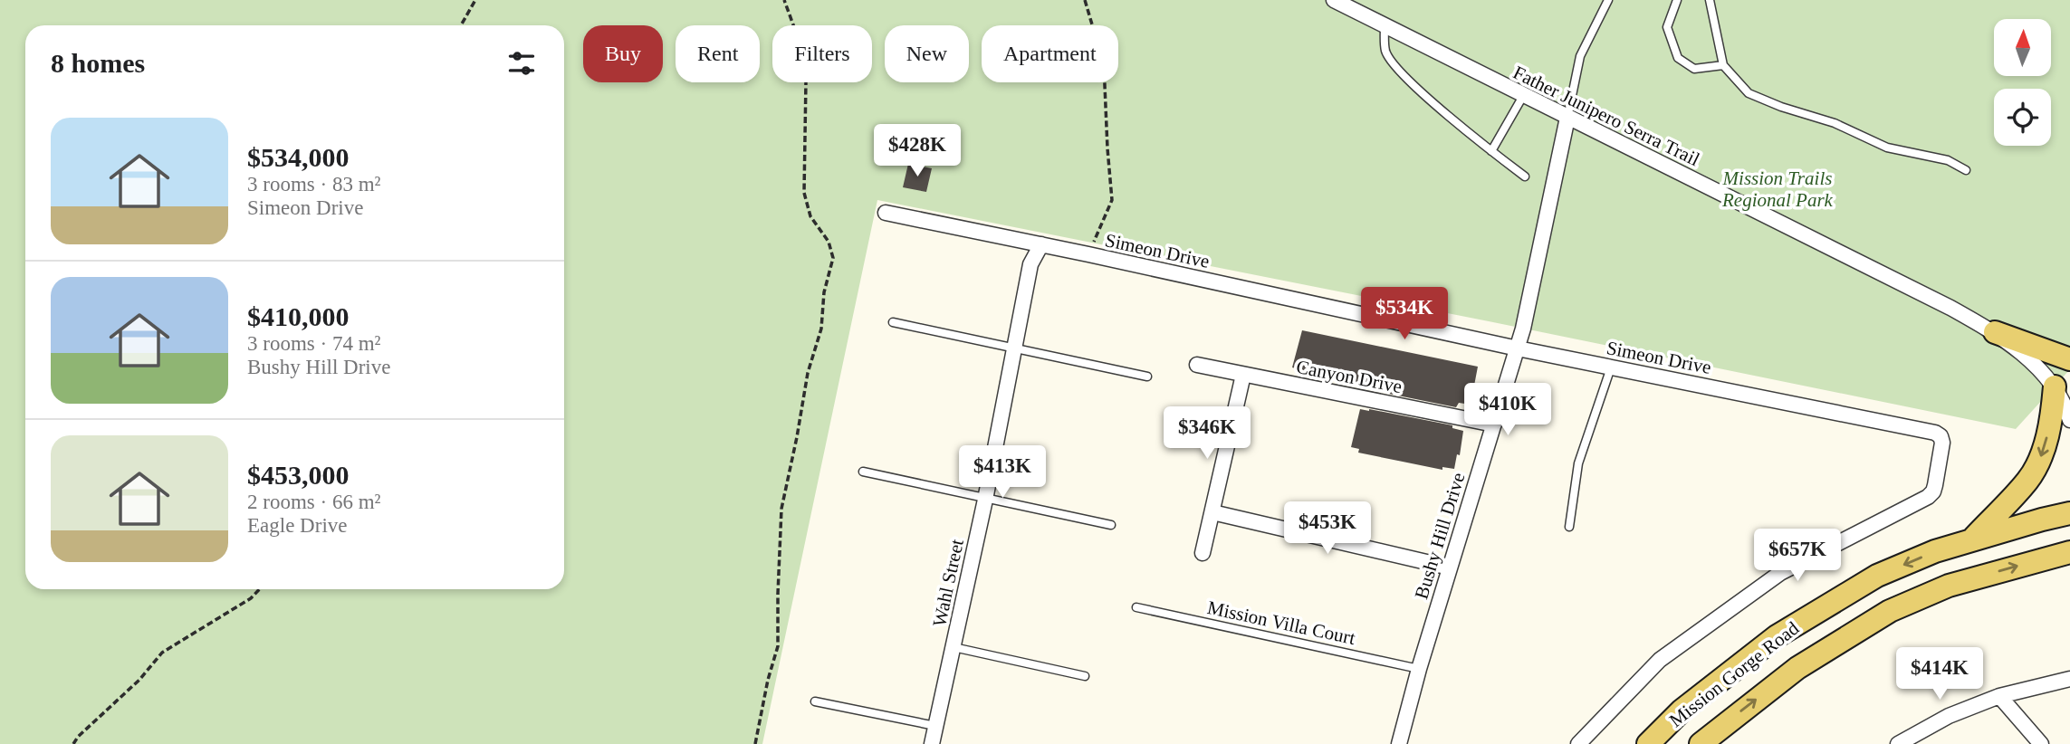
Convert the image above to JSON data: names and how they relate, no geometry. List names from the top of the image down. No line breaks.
{"streets":{"main road":["Mission Gorge Road"],"street":["Father Junipero Serra Trail","Simeon Drive","Canyon Drive","Bushy Hill Drive","Wahl Street"],"lane":["Mission Villa Court"]},"crossings":[["Father Junipero Serra Trail","Bushy Hill Drive"],["Simeon Drive","Bushy Hill Drive"],["Simeon Drive","Wahl Street"],["Canyon Drive","Bushy Hill Drive"],["Bushy Hill Drive","Mission Villa Court"]],"parks":["Mission Trails Regional Park"],"north":"top","page":{"chip":["Buy","Rent","Filters","New","Apartment"],"heading":"8 homes","list":[{"name":"$534,000","note":"3 rooms · 83 m² · Simeon Drive"},{"name":"$410,000","note":"3 rooms · 74 m² · Bushy Hill Drive"},{"name":"$453,000","note":"2 rooms · 66 m² · Eagle Drive"}],"price":["$428K","$534K","$410K","$346K","$413K","$453K","$657K","$414K"]}}
